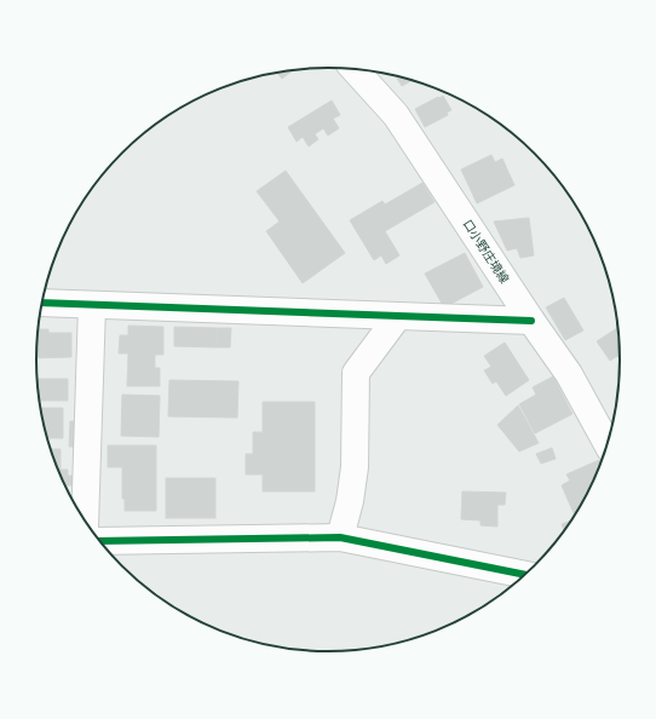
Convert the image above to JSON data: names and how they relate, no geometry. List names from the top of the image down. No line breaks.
{"streets":{"street":["口小野庄境線"]}}
